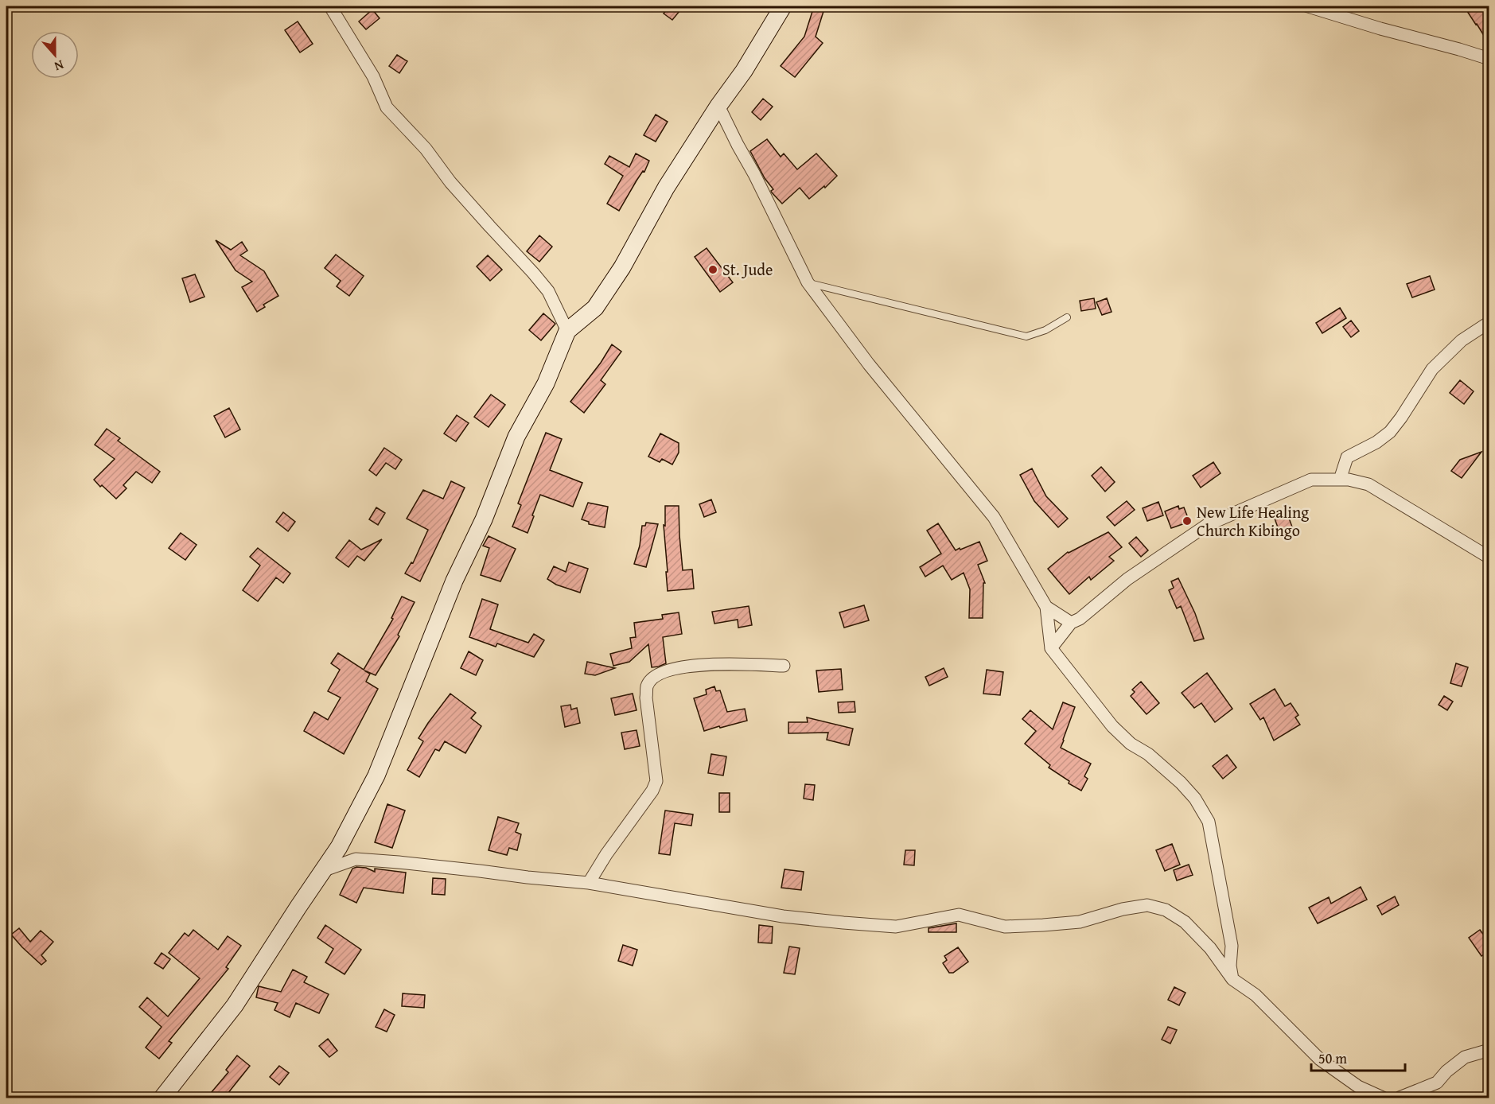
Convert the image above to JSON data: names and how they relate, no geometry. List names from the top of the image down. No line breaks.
{"places":["St. Jude","New Life Healing Church Kibingo"],"scale_bar":"50 m","north":"bottom"}
